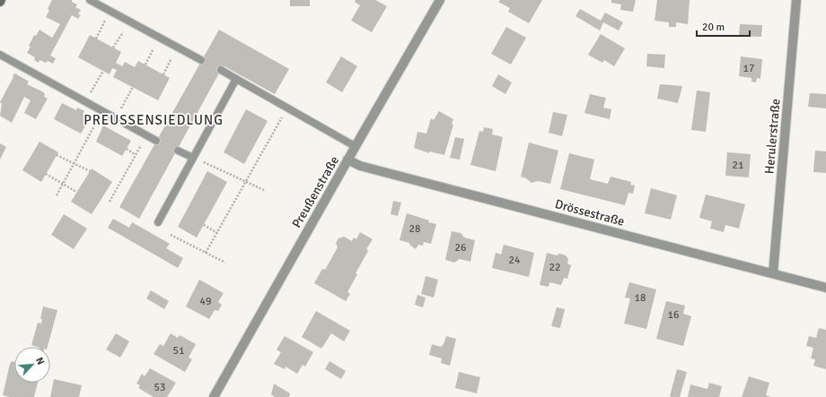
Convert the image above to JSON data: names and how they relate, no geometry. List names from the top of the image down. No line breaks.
{"streets":{"street":["Herulerstraße","Preußenstraße","Drössestraße"]},"crossings":[["Herulerstraße","Drössestraße"],["Preußenstraße","Drössestraße"]],"districts":["PREUSSENSIEDLUNG"],"house_numbers":["17","21","28","26","24","22","18","49","16","51","53"],"scale_bar":"20 m","north":"top right"}
